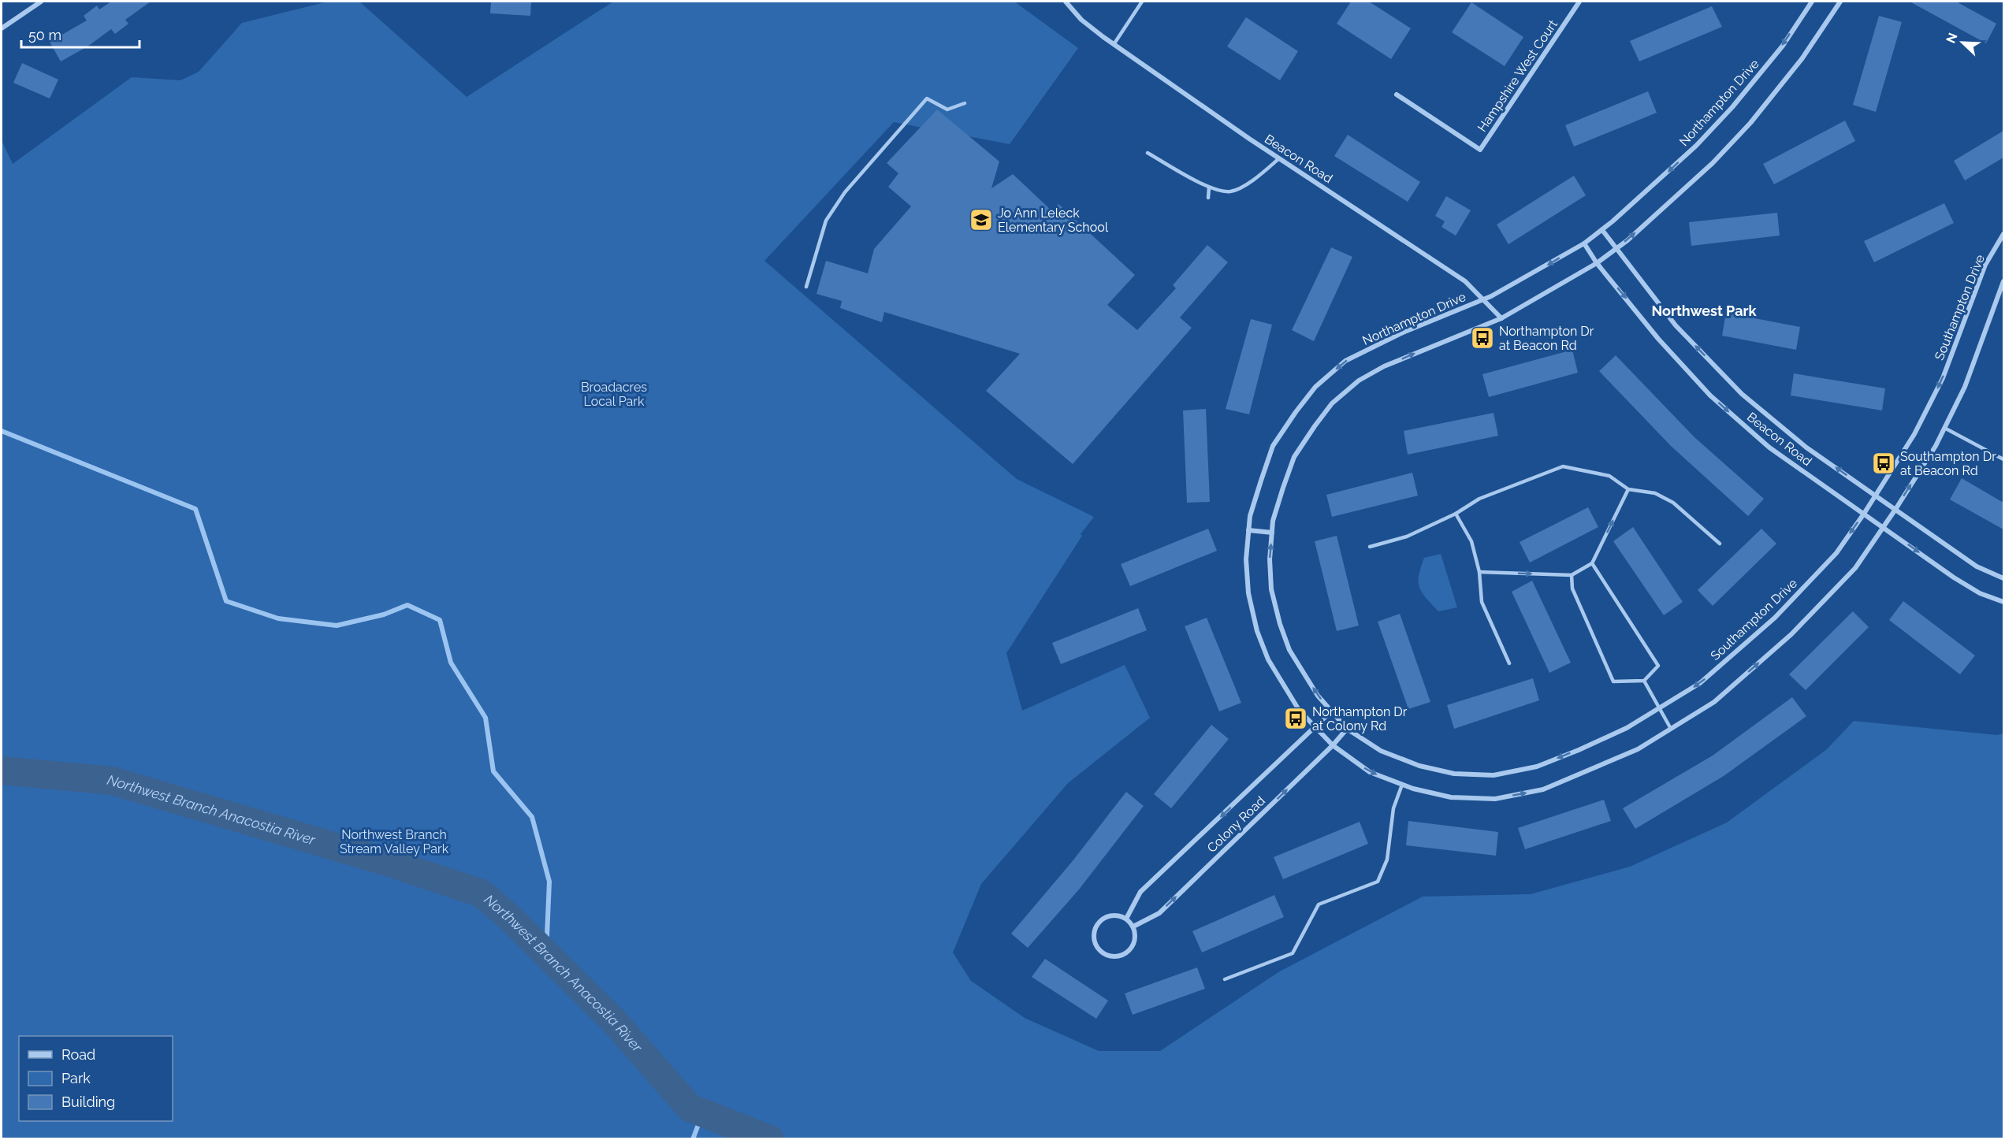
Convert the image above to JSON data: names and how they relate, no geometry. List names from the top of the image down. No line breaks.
{"streets":{"street":["Hampshire West Court","Northampton Drive","Beacon Road","Southampton Drive","Colony Road"]},"crossings":[["Northampton Drive","Beacon Road"],["Northampton Drive","Colony Road"],["Beacon Road","Southampton Drive"],["Southampton Drive","Colony Road"]],"districts":["Northwest Park"],"water":["Northwest Branch Anacostia River"],"parks":["Broadacres Local Park","Northwest Branch Stream Valley Park"],"places":{"school or university":["Jo Ann Leleck Elementary School"],"bus stop":["Northampton Dr at Beacon Rd","Southampton Dr at Beacon Rd","Northampton Dr at Colony Rd"]},"legend":["Road","Park","Building"],"scale_bar":"50 m","north":"top left"}
